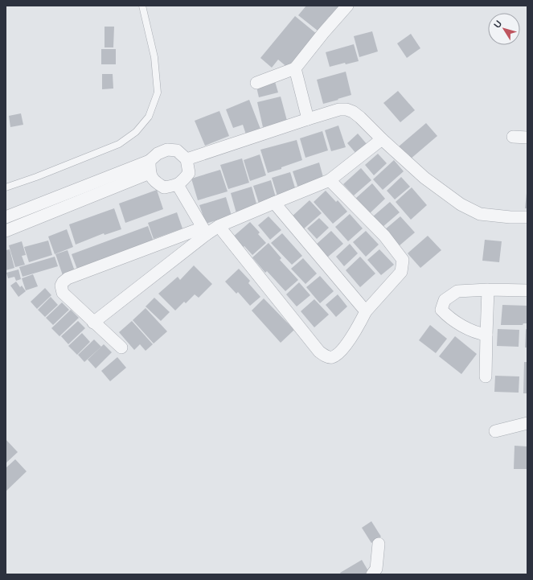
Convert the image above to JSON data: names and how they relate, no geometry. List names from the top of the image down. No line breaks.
{"north":"top left"}
